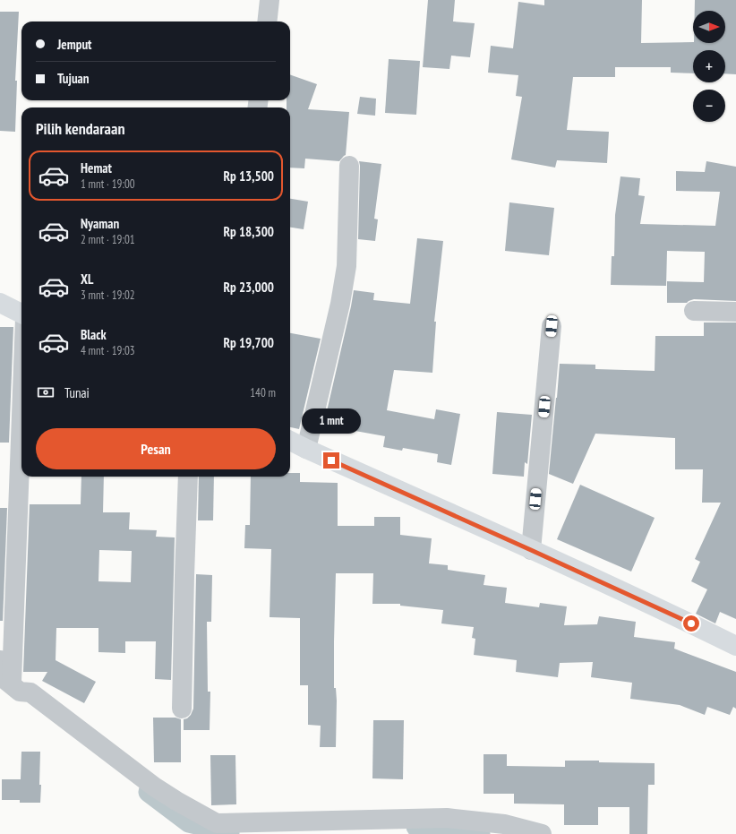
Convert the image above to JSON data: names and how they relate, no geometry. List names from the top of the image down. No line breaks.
{"north":"right","page":{"map_buttons":["+","−"],"banner":["Jemput","Tujuan"],"heading":"Pilih kendaraan","list":[{"name":"Hemat","note":"1 mnt · 19:00","value":"Rp 13,500"},{"name":"Nyaman","note":"2 mnt · 19:01","value":"Rp 18,300"},{"name":"XL","note":"3 mnt · 19:02","value":"Rp 23,000"},{"name":"Black","note":"4 mnt · 19:03","value":"Rp 19,700"}],"pay":["Tunai","140 m"],"bubble":"1 mnt","buttons":"Pesan"}}
